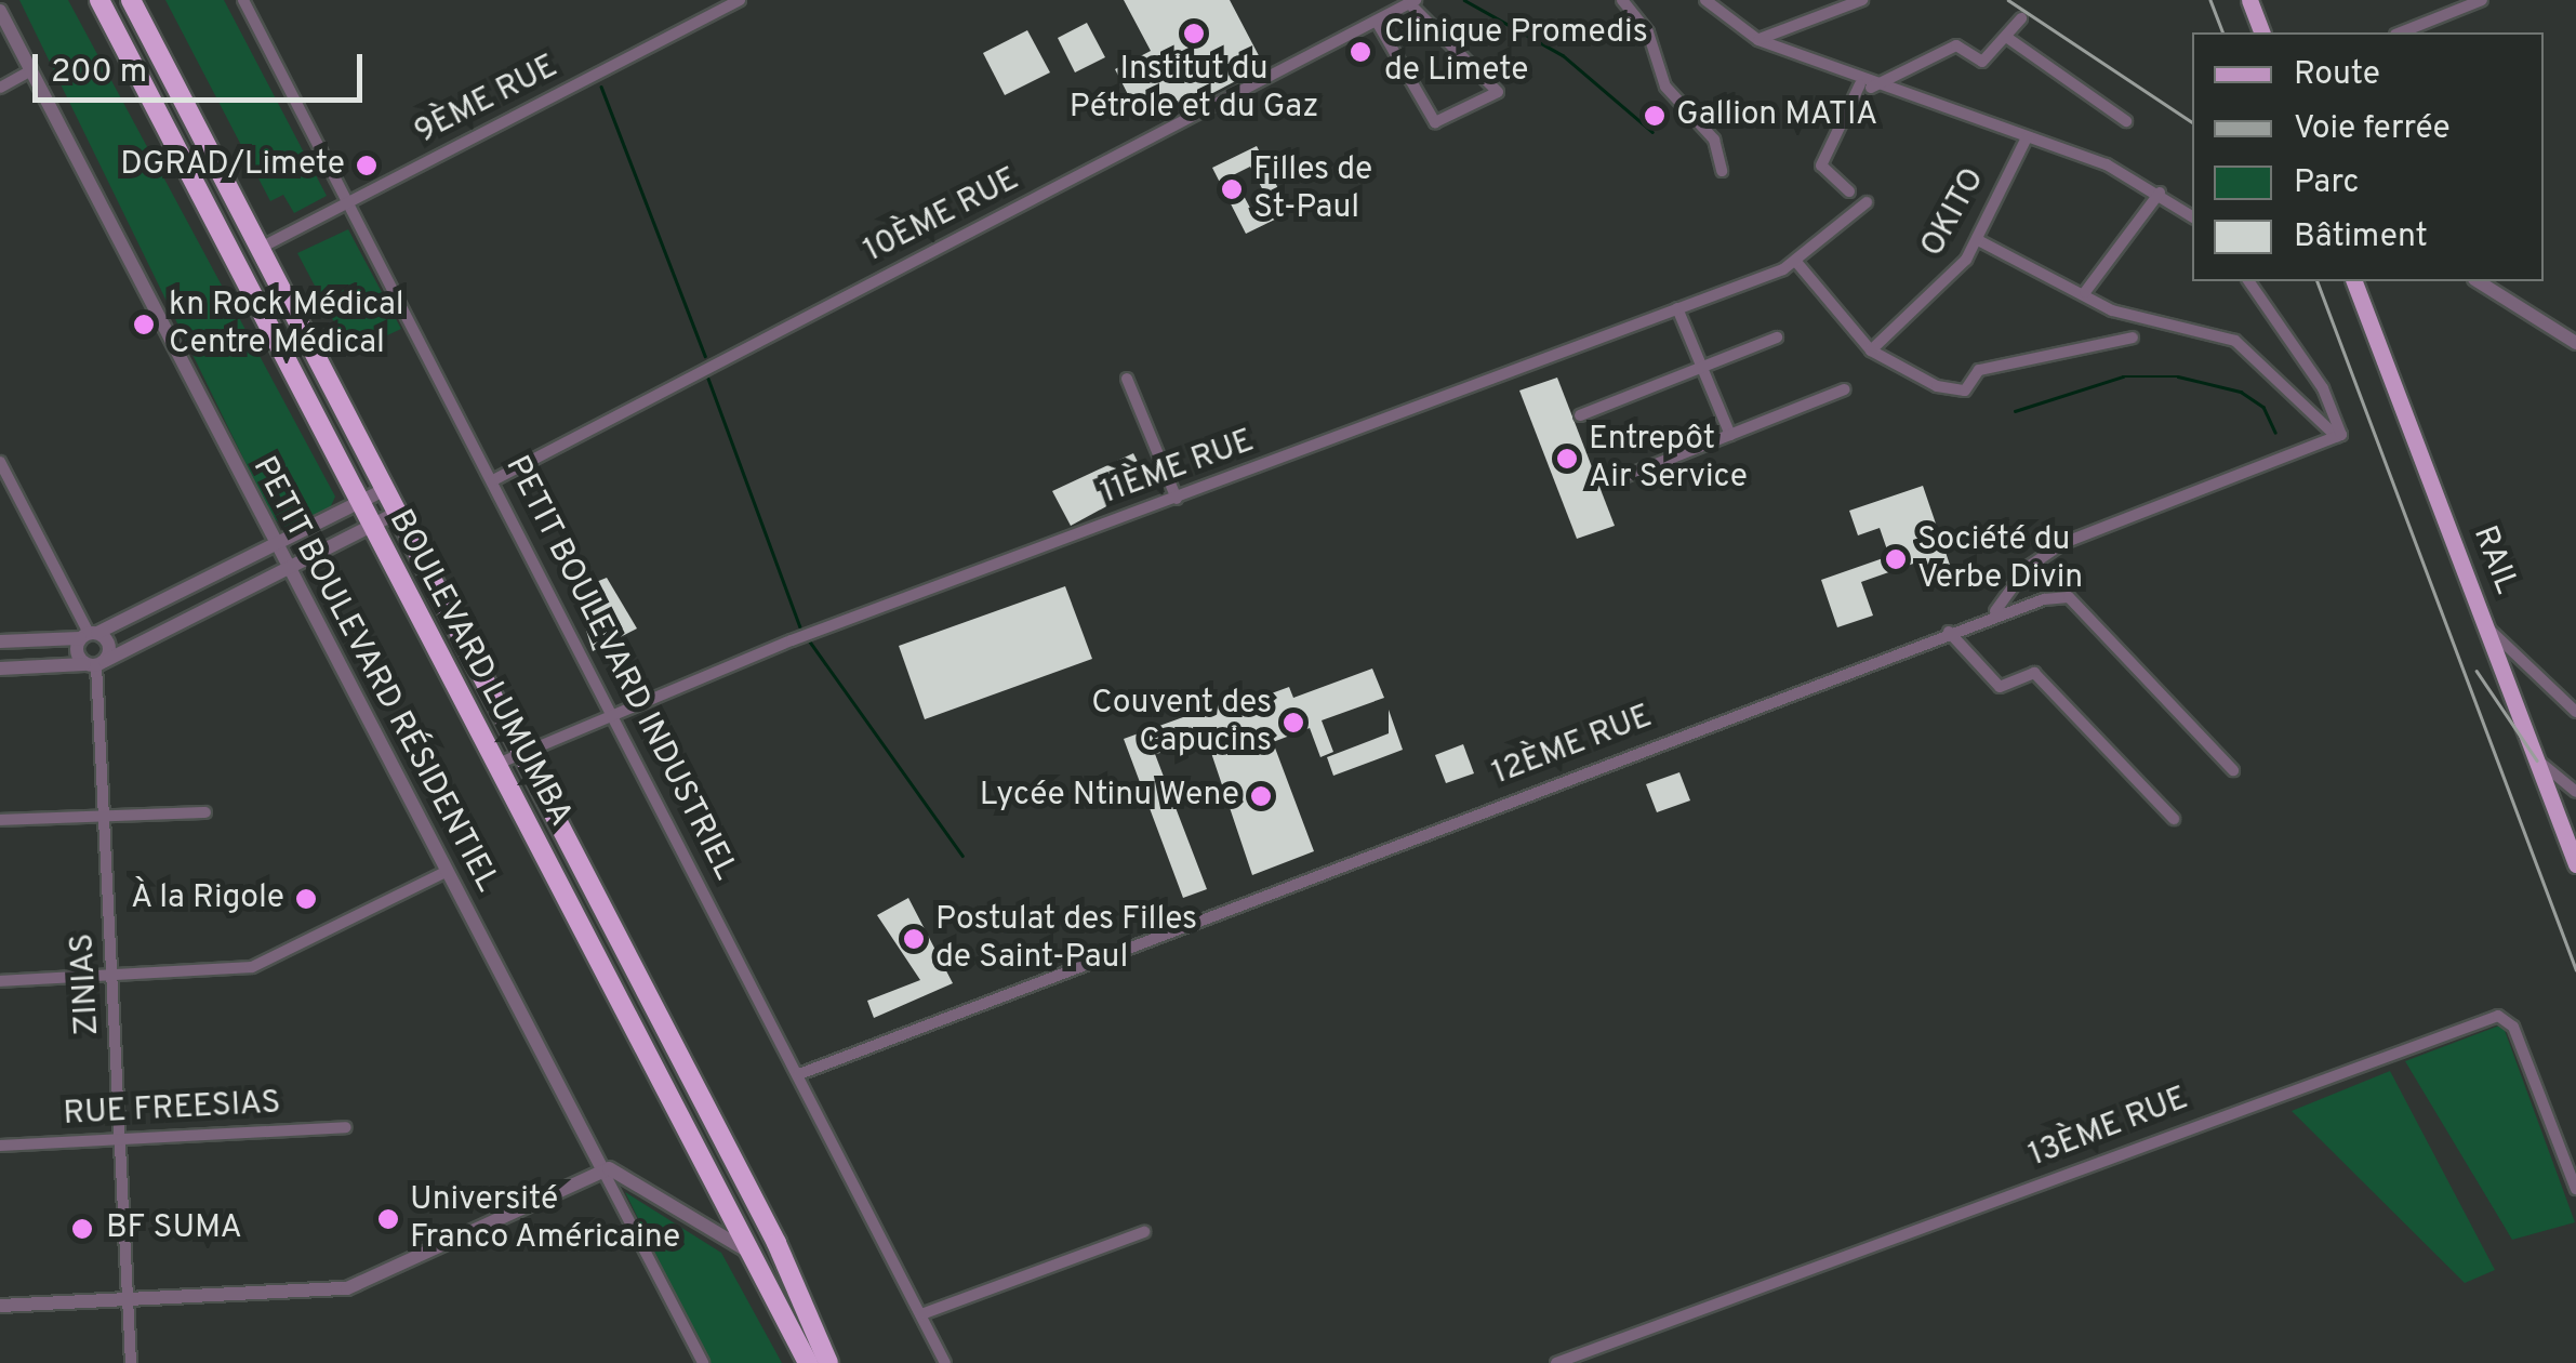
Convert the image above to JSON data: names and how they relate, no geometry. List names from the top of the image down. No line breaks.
{"streets":{"highway":["BOULEVARD LUMUMBA"],"main road":["RAIL"],"street":["9ÈME RUE","OKITO","10ÈME RUE","11ÈME RUE","PETIT BOULEVARD INDUSTRIEL","PETIT BOULEVARD RÉSIDENTIEL","12ÈME RUE","ZINIAS","RUE FREESIAS","13ÈME RUE"]},"crossings":[["9ÈME RUE","BOULEVARD LUMUMBA"],["9ÈME RUE","PETIT BOULEVARD INDUSTRIEL"],["10ÈME RUE","PETIT BOULEVARD INDUSTRIEL"],["11ÈME RUE","BOULEVARD LUMUMBA"],["11ÈME RUE","PETIT BOULEVARD INDUSTRIEL"],["PETIT BOULEVARD INDUSTRIEL","12ÈME RUE"],["ZINIAS","RUE FREESIAS"]],"places":["Institut du Pétrole et du Gaz","Clinique Promedis de Limete","Gallion MATIA","DGRAD/Limete","Filles de St-Paul","kn Rock Médical Centre Médical","Entrepôt Air Service","Société du Verbe Divin","Couvent des Capucins","Lycée Ntinu Wene","À la Rigole","Postulat des Filles de Saint-Paul","Université Franco Américaine","BF SUMA"],"legend":["Route","Voie ferrée","Parc","Bâtiment"],"scale_bar":"200 m"}
